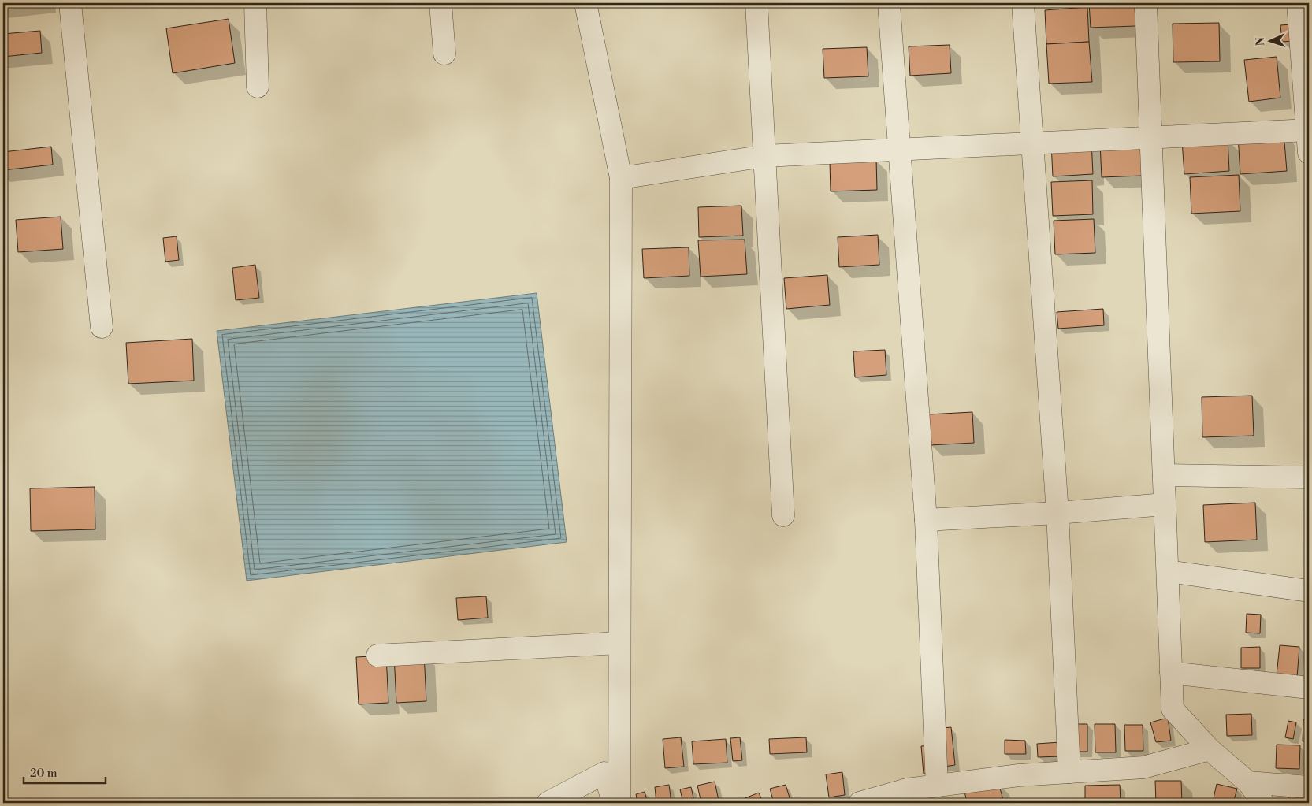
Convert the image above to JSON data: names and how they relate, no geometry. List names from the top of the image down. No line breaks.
{"scale_bar":"20 m","north":"left"}
